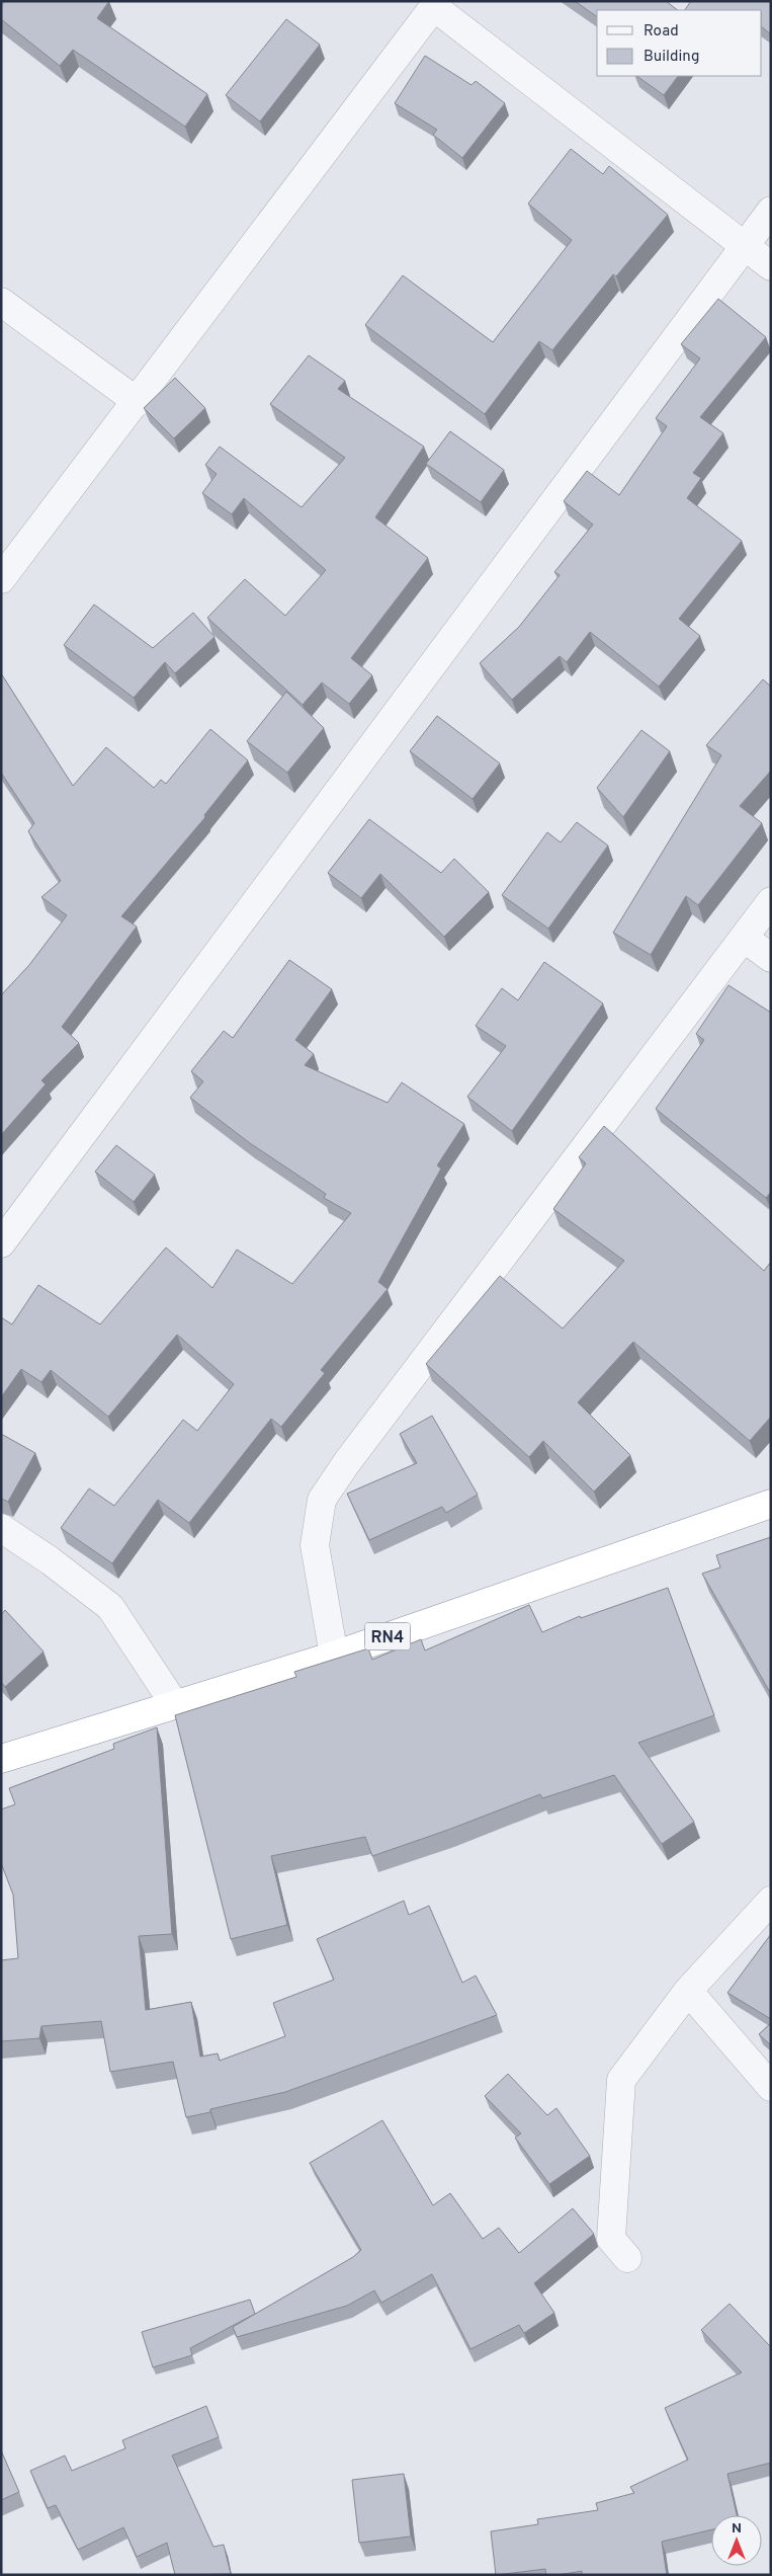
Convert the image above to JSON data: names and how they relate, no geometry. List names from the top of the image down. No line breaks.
{"streets":{"highway":["RN4"]},"legend":["Road","Building"],"north":"top"}
